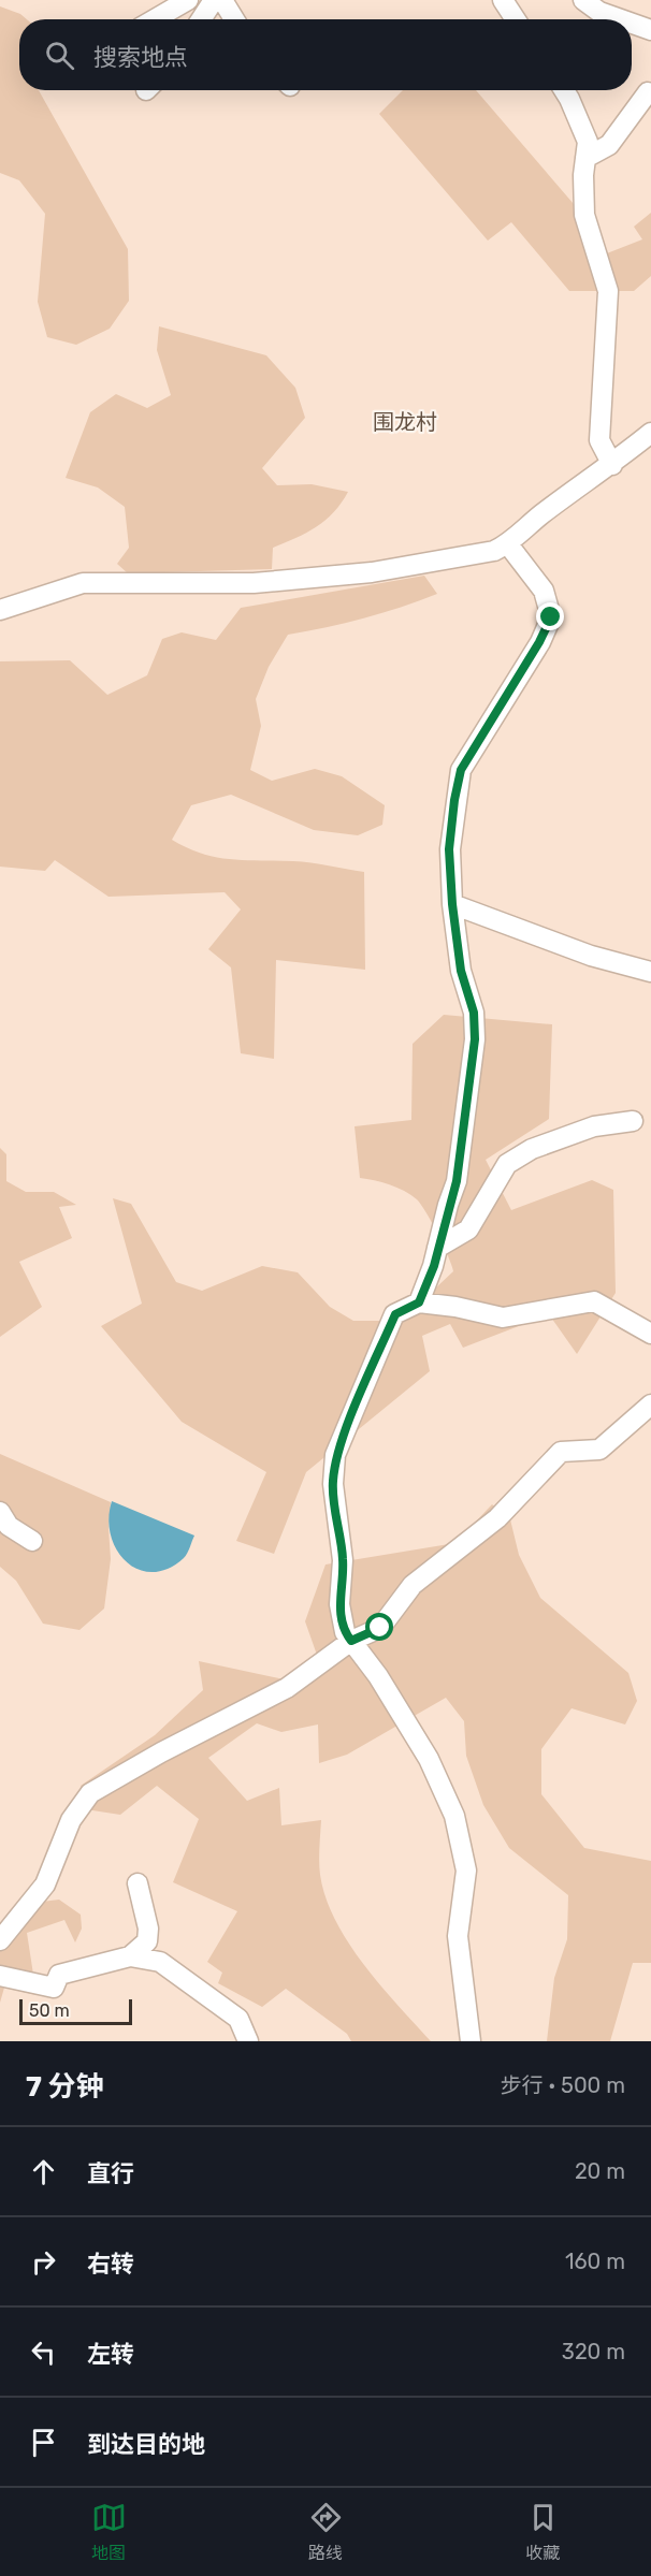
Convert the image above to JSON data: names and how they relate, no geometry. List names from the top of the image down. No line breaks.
{"districts":["围龙村"],"scale_bar":"50 m","page":{"search":"搜索地点","scale":"50 m","heading":["7 分钟","步行 · 500 m"],"list":[["直行","20 m"],["右转","160 m"],["左转","320 m"],"到达目的地"],"nav":["地图","路线","收藏"]}}
